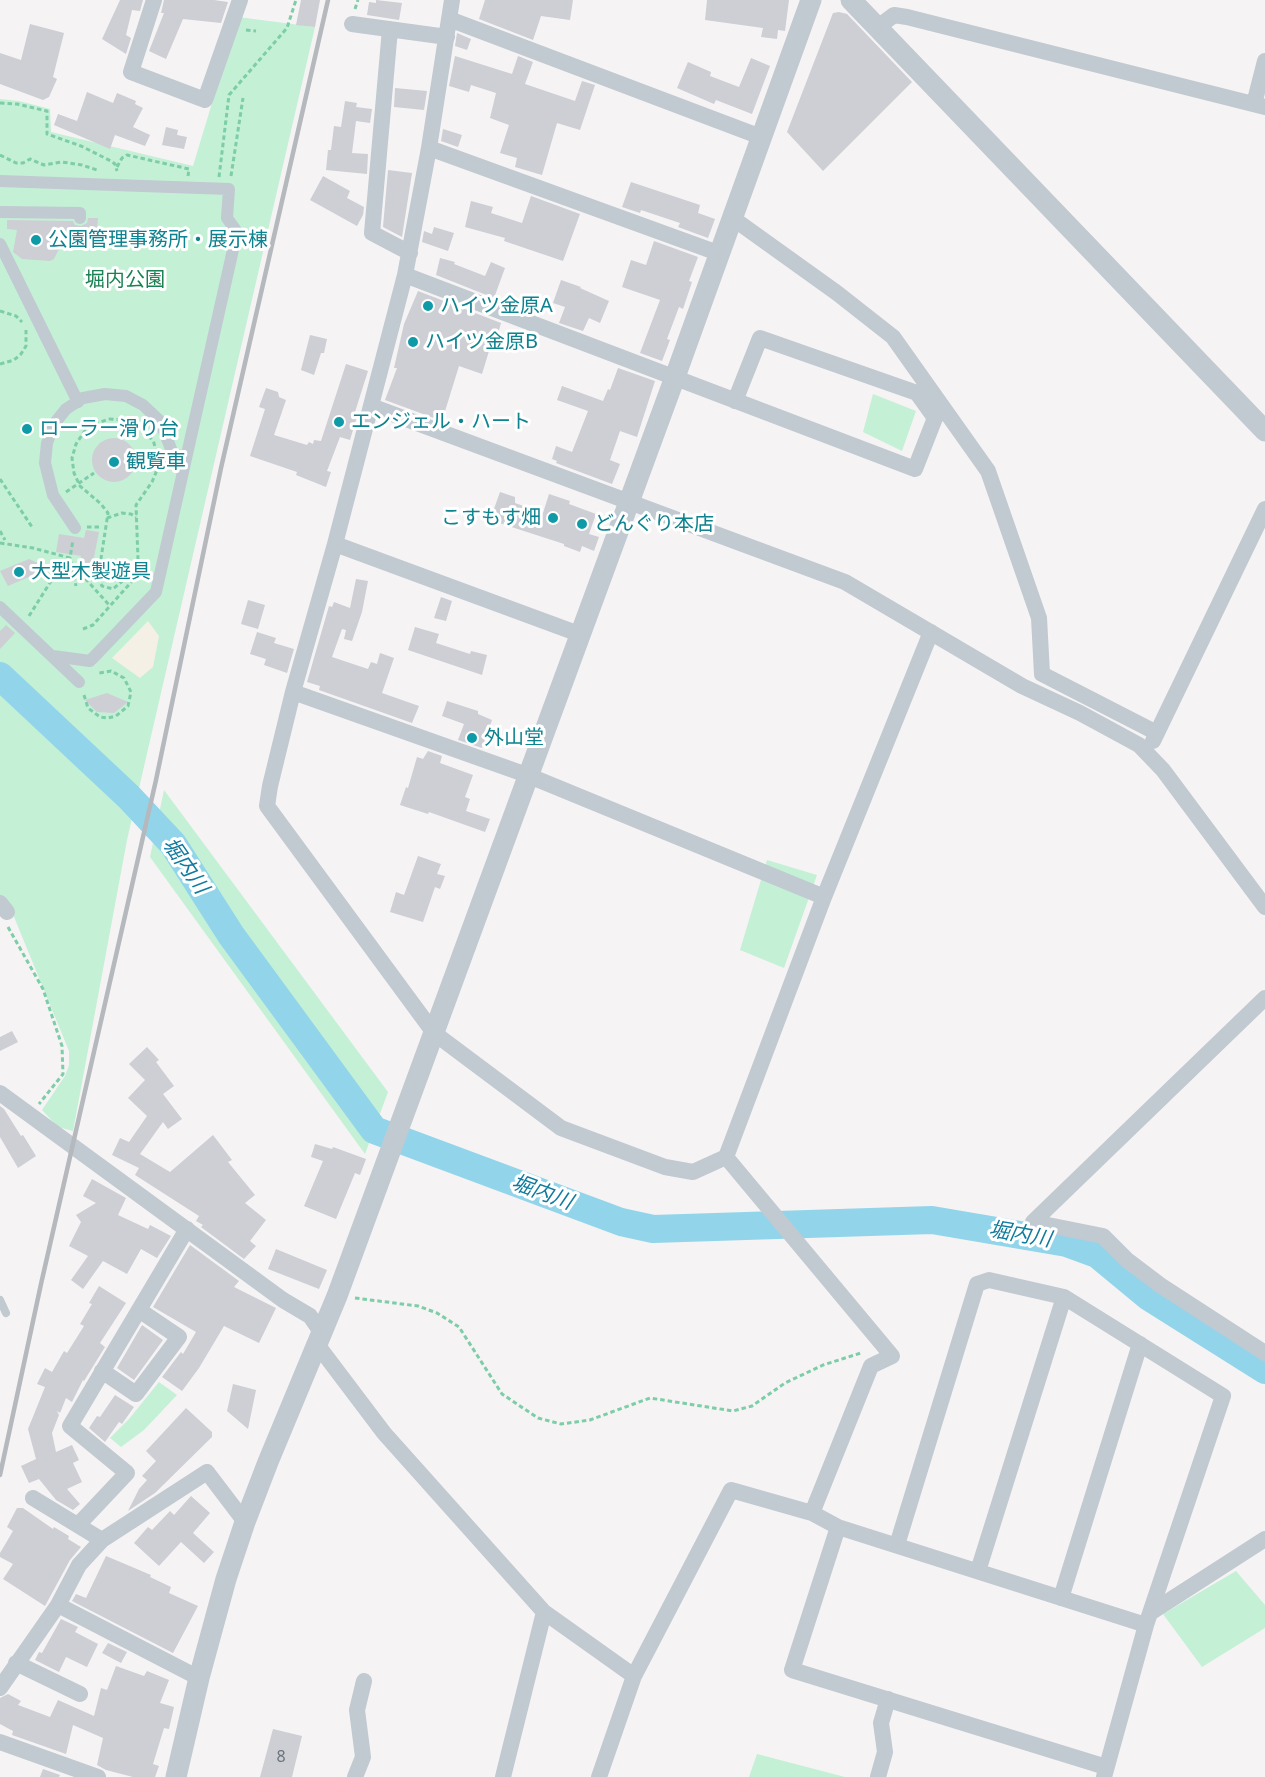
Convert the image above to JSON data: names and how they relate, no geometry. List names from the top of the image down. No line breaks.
{"water":["堀内川"],"parks":["堀内公園"],"places":["公園管理事務所・展示棟","ハイツ金原A","ハイツ金原B","エンジェル・ハート","ローラー滑り台","観覧車","こすもす畑","どんぐり本店","大型木製遊具","外山堂"],"house_numbers":["8"]}
